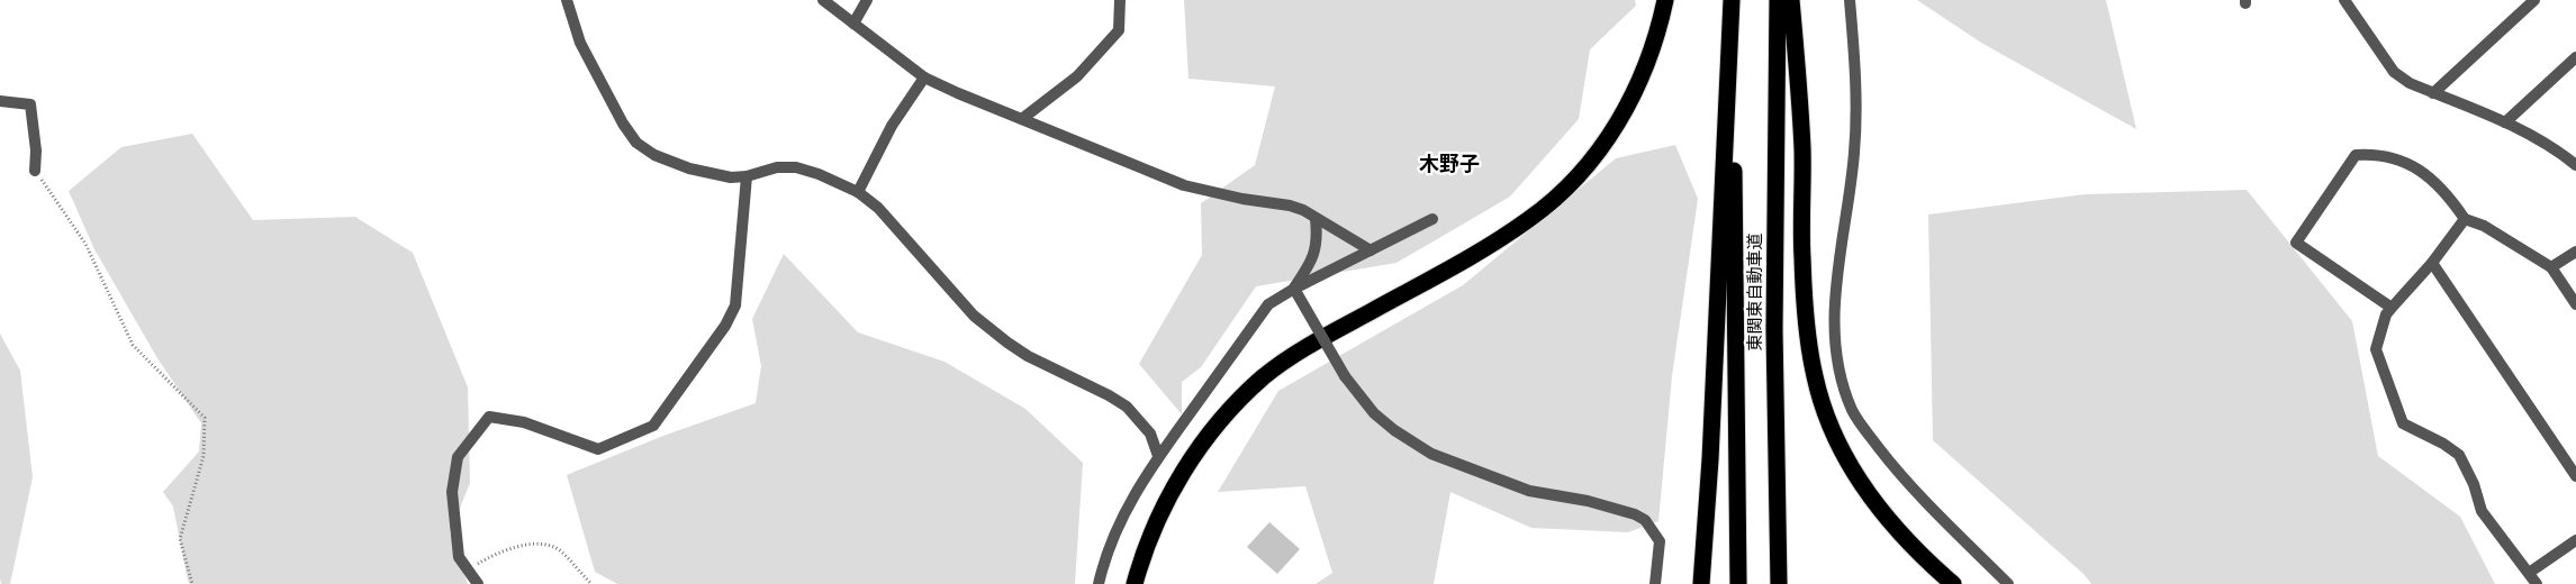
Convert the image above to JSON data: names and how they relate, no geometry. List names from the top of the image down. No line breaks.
{"streets":{"highway":["東関東自動車道"]},"districts":["木野子"]}
